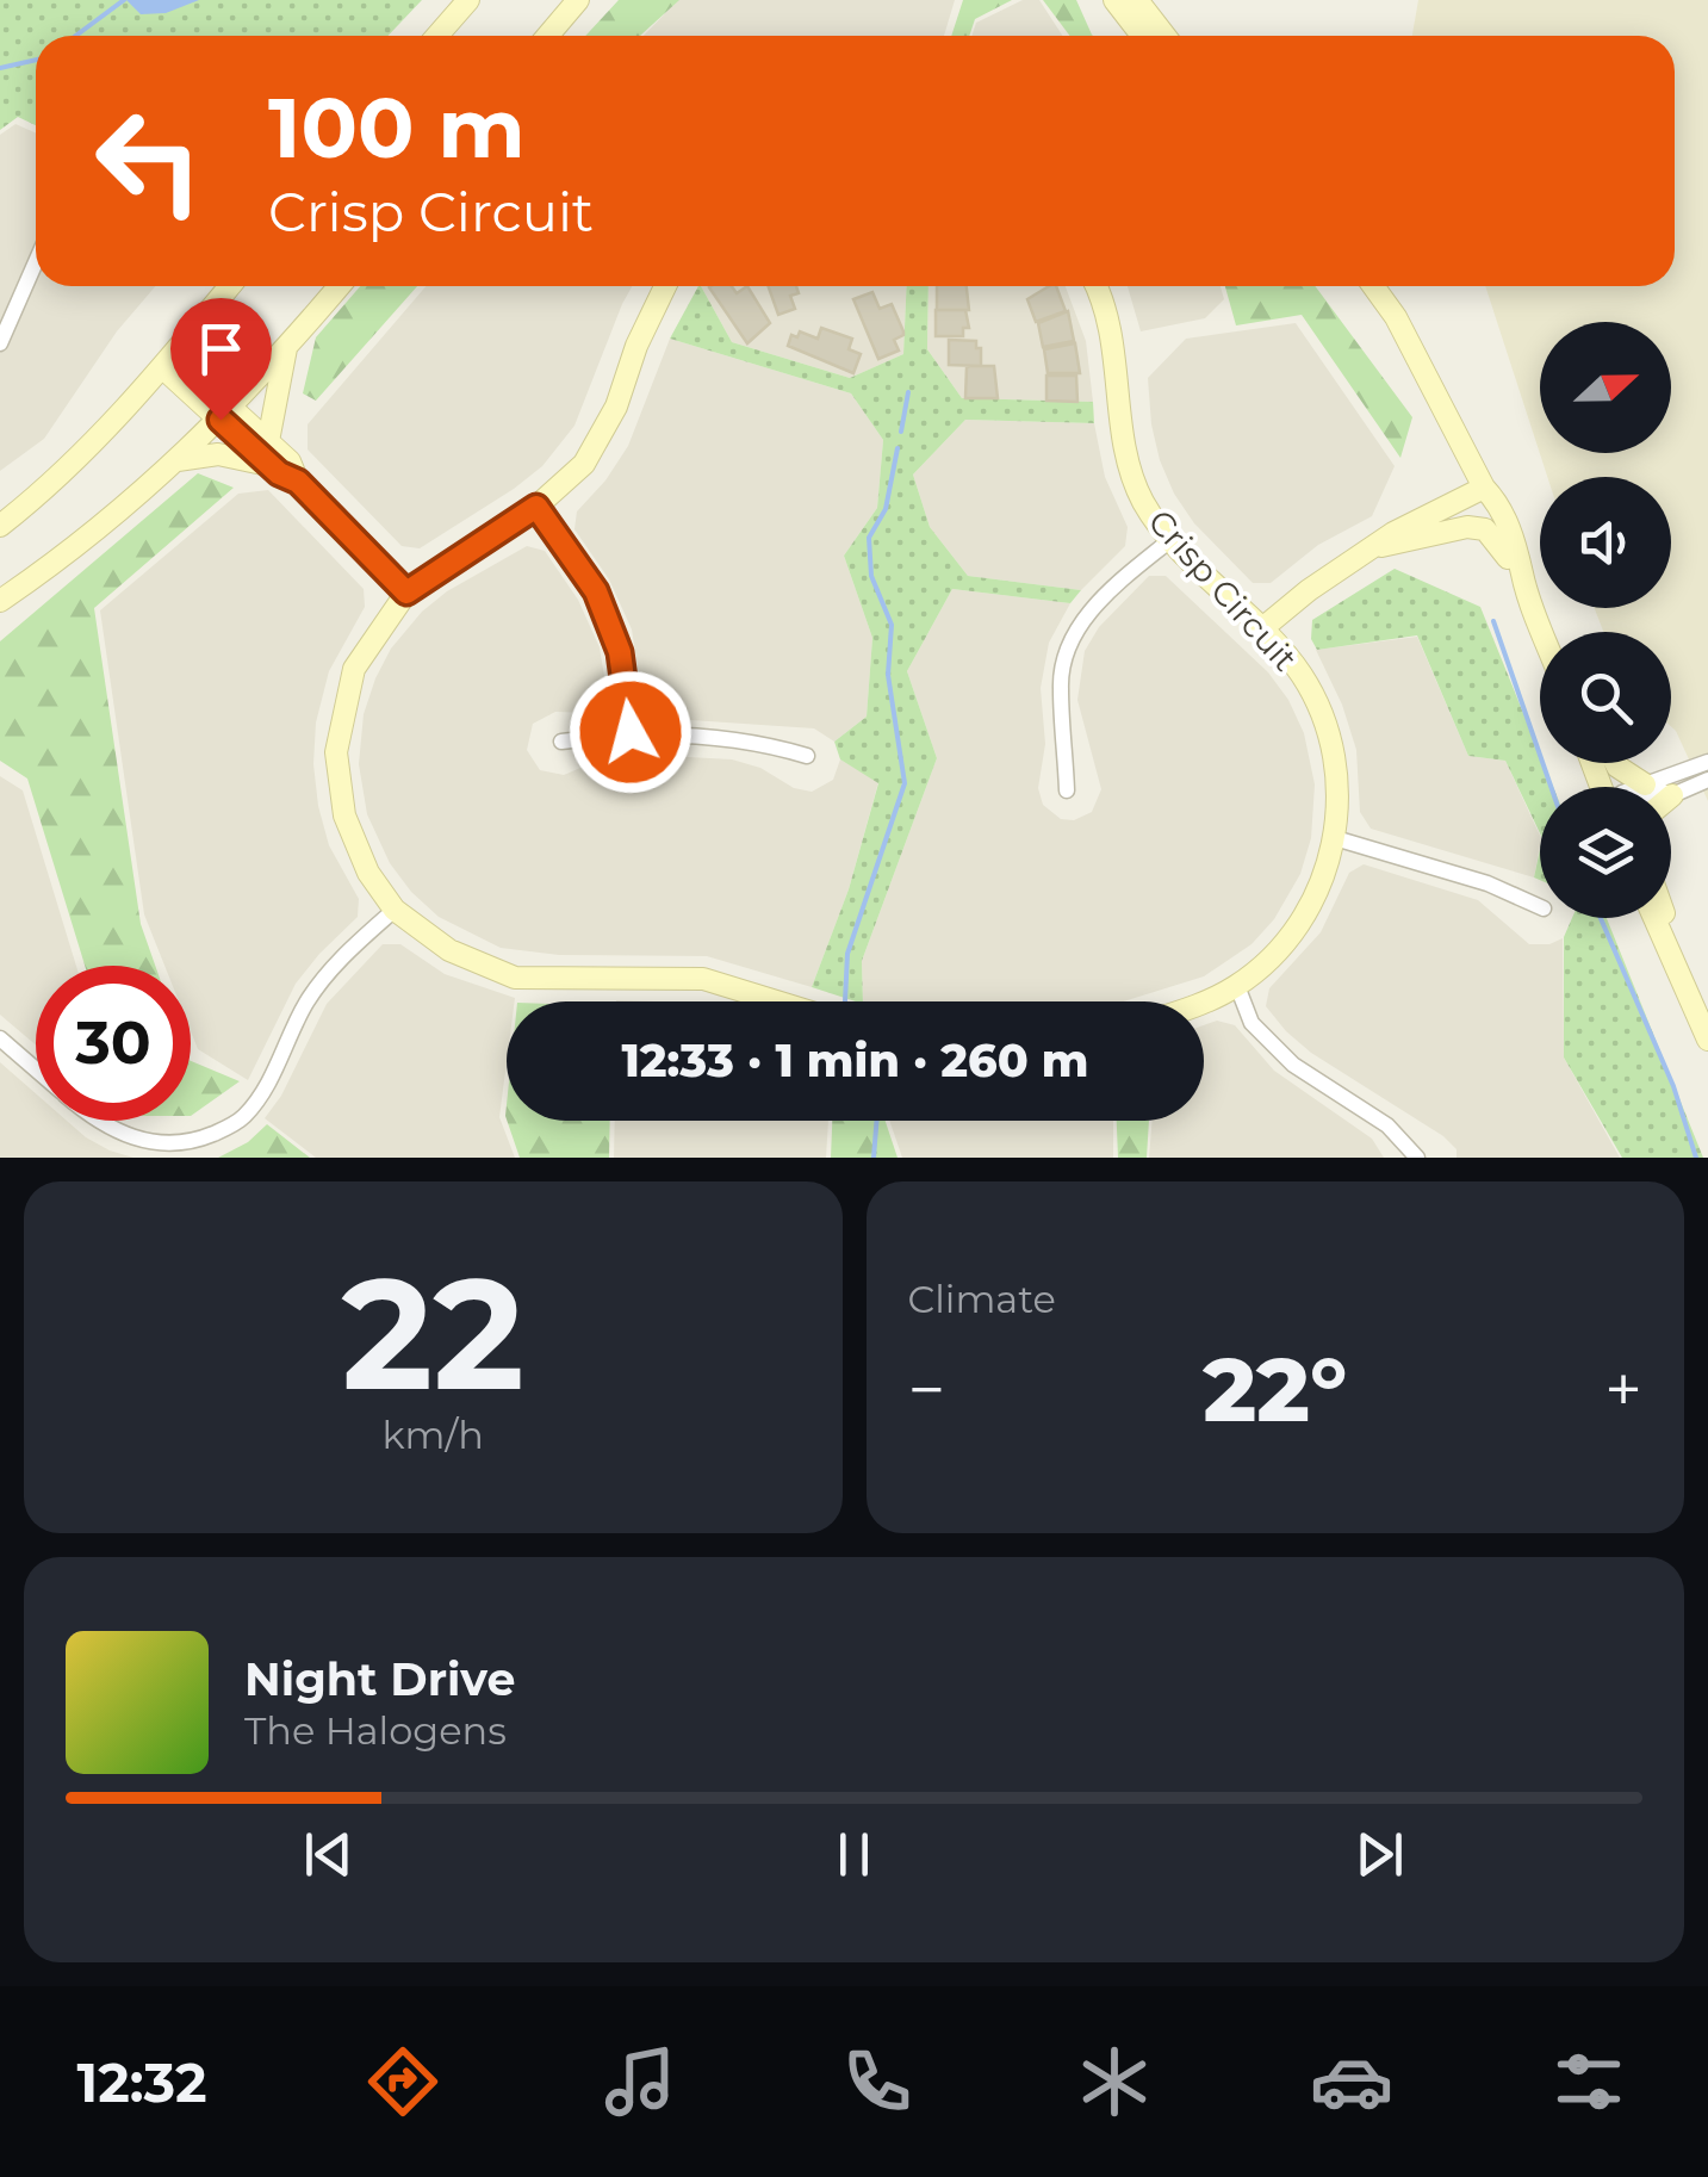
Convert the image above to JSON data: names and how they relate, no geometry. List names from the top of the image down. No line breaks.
{"streets":{"street":["Crisp Circuit"]},"north":"right","page":{"turn":["100 m","Crisp Circuit"],"limit":"30","trip":"12:33 · 1 min · 260 m","tile":[["22","km/h"],"Climate"],"heat":["−","22°","+"],"song":["Night Drive","The Halogens"],"tabs":"12:32"}}
